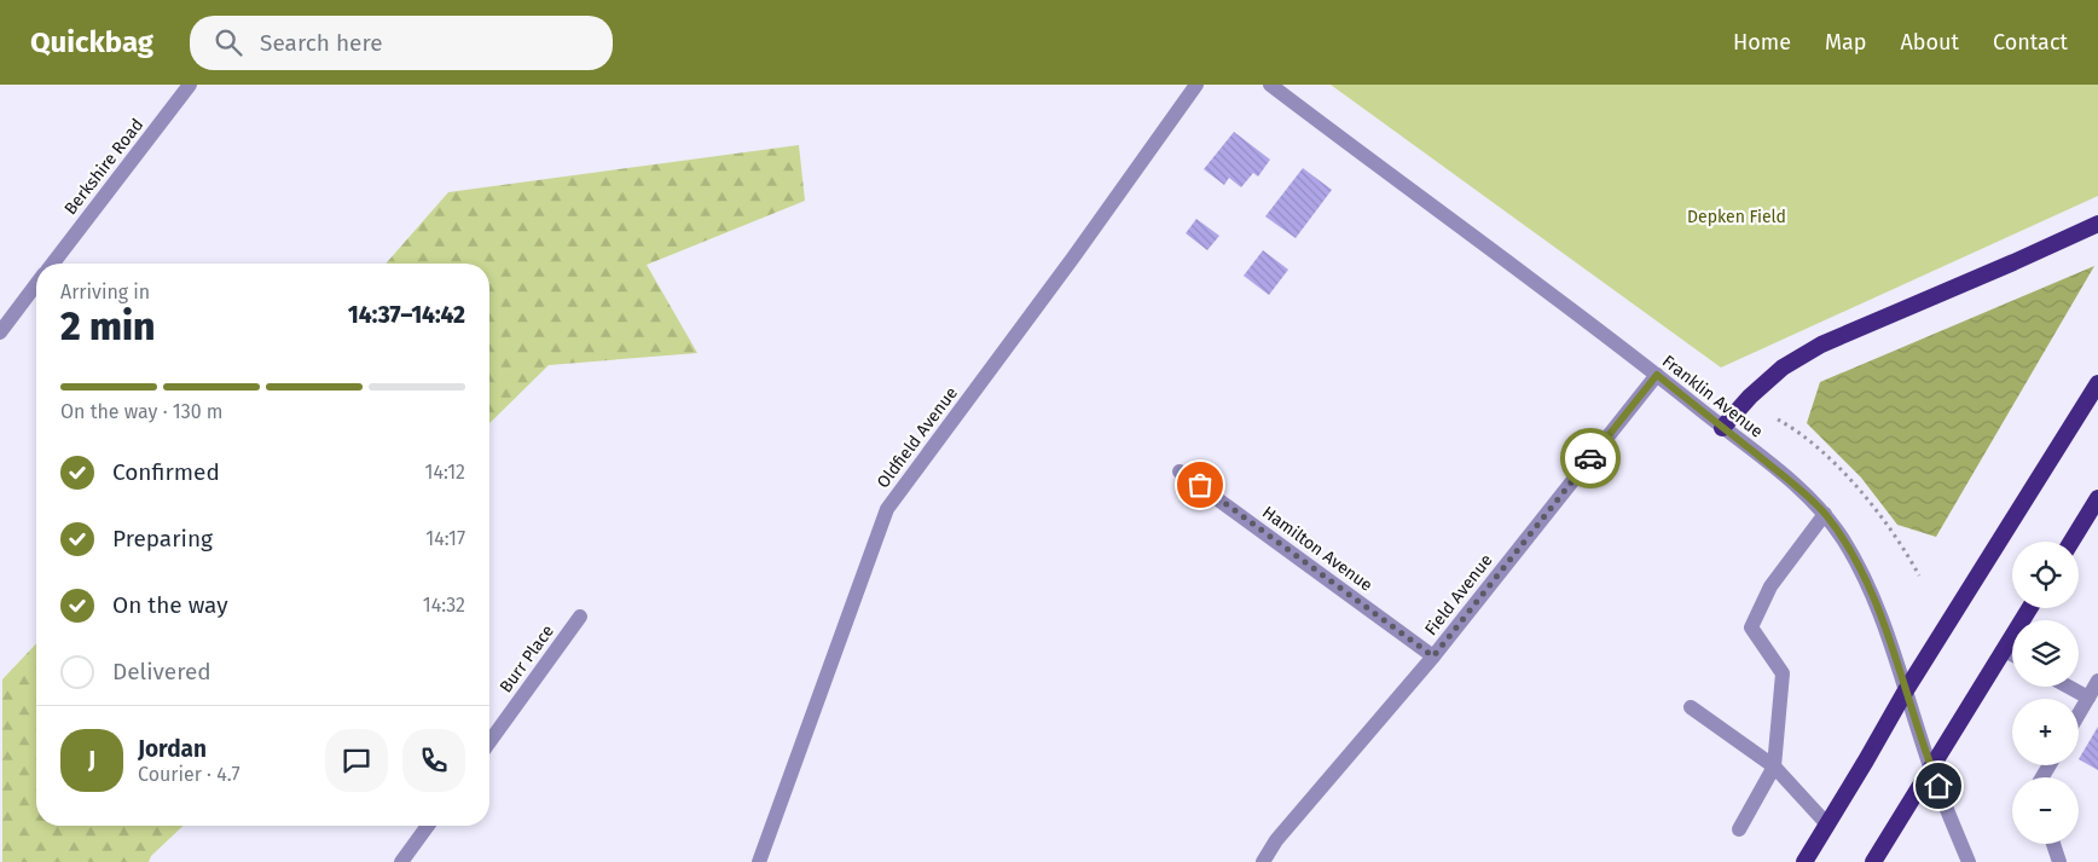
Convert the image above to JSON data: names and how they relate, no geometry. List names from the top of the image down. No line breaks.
{"streets":{"street":["Berkshire Road","Franklin Avenue","Oldfield Avenue","Hamilton Avenue","Field Avenue","Burr Place"]},"crossings":[["Franklin Avenue","Field Avenue"],["Hamilton Avenue","Field Avenue"]],"parks":["Depken Field"],"page":{"header":"Quickbag","search":"Search here","nav":["Home","Map","About","Contact"],"heading":["2 min","Arriving in","14:37–14:42"],"panel":["Jordan","Courier · 4.7"],"bar":"On the way · 130 m","list":[["Confirmed","14:12"],["Preparing","14:17"],["On the way","14:32"],"Delivered"],"map_buttons":["+","−"],"round":"J"}}
